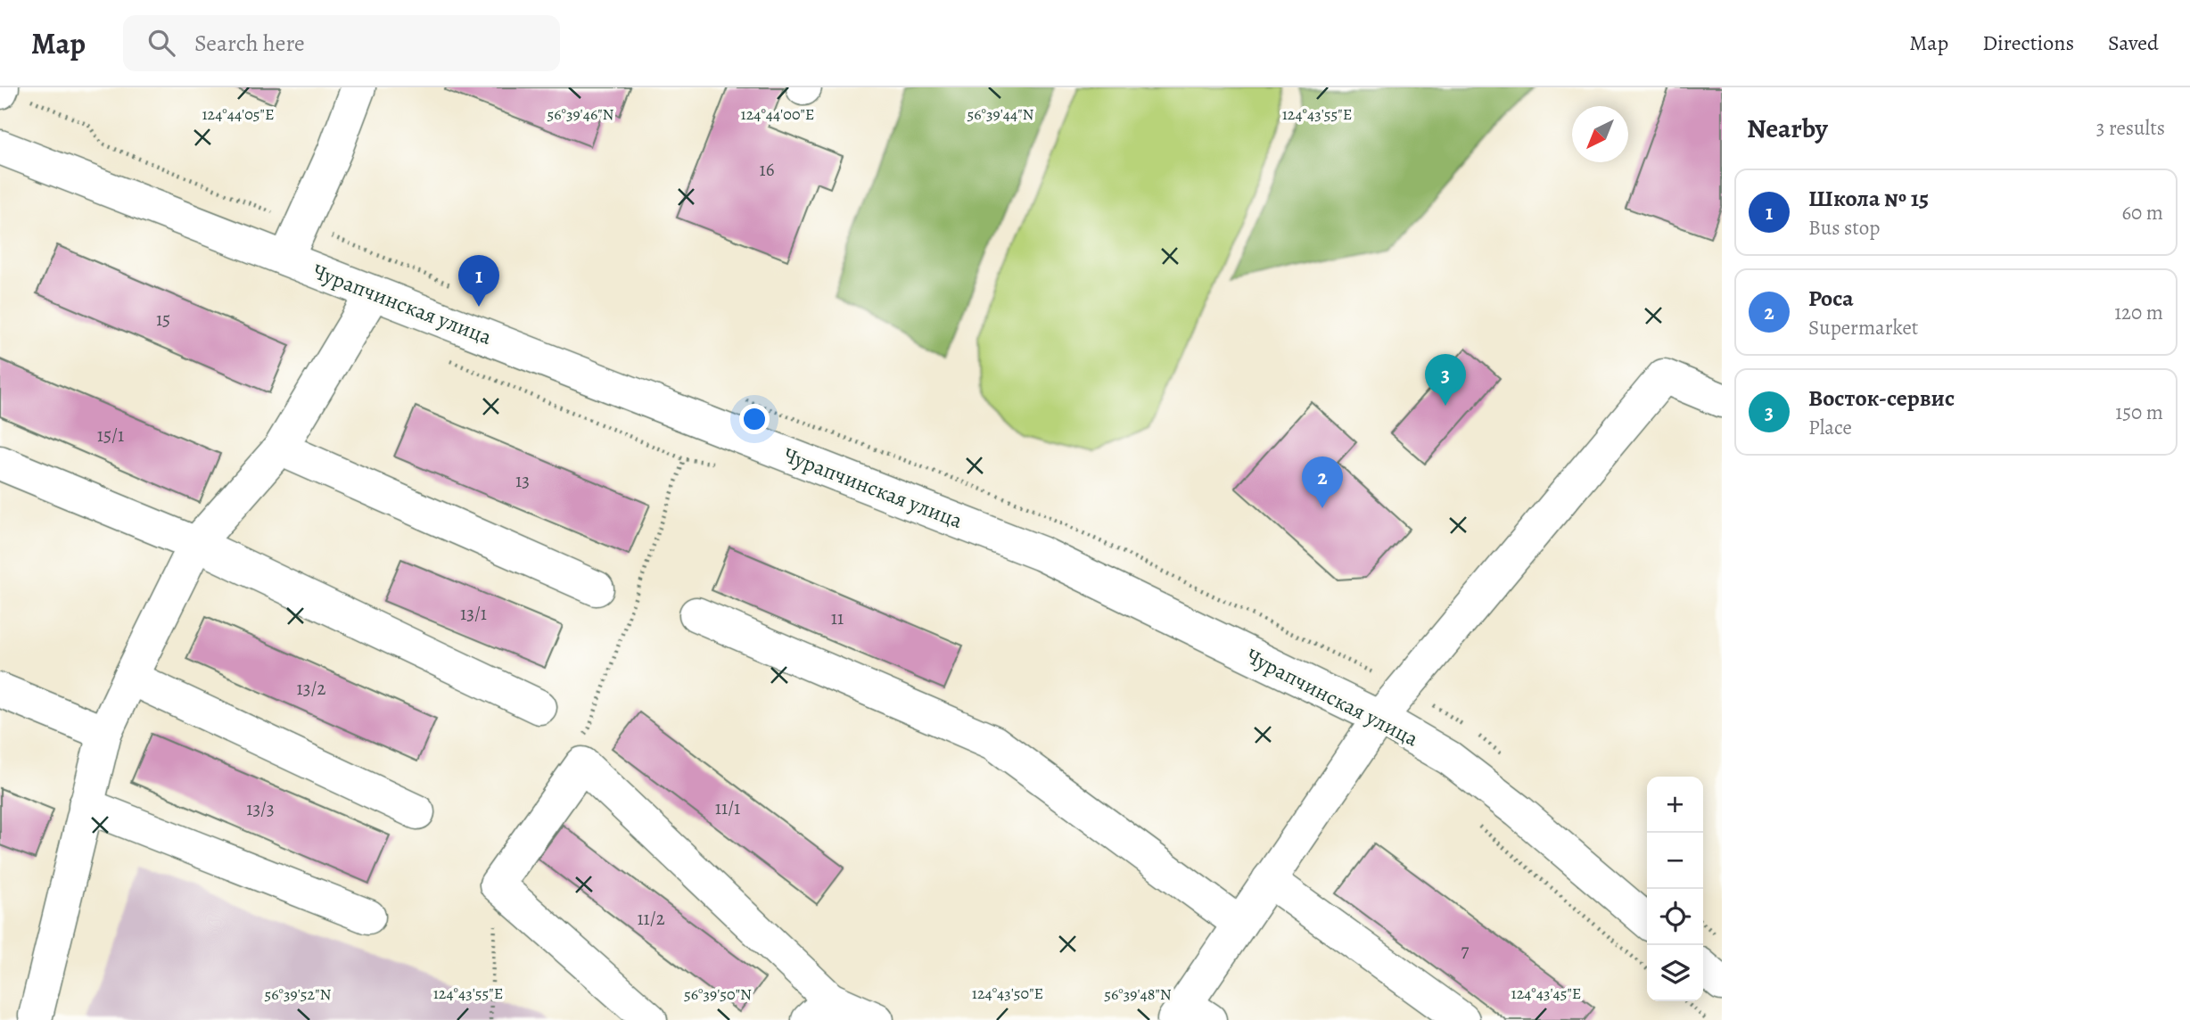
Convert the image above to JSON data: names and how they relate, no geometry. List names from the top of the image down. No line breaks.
{"streets":{"street":["Чурапчинская улица"]},"house_numbers":["16","15","15/1","13","13/1","11","13/2","11/1","13/3","11/2","7"],"north":"bottom left","page":{"header":"Map","search":"Search here","nav":["Map","Directions","Saved"],"heading":["Nearby","3 results"],"list":[{"mark":"1","name":"Школа № 15","note":"Bus stop","value":"60 m"},{"mark":"2","name":"Роса","note":"Supermarket","value":"120 m"},{"mark":"3","name":"Восток-сервис","note":"Place","value":"150 m"}],"pins":["1","3","2"],"map_buttons":["+","−"]},"coordinates":["56°39'44\"N","56°39'46\"N","124°44'05\"E","124°44'00\"E","124°43'55\"E","124°43'50\"E","124°43'45\"E","56°39'52\"N","56°39'50\"N","56°39'48\"N"]}
